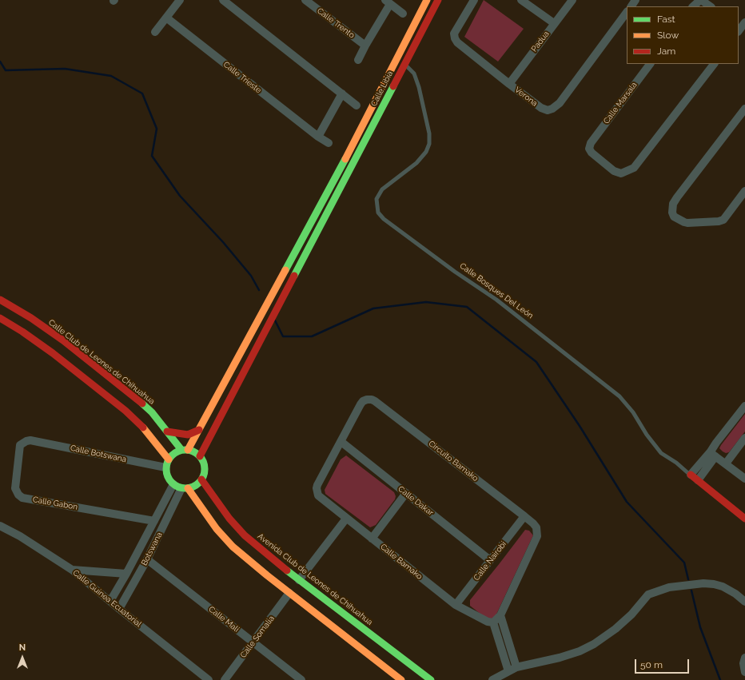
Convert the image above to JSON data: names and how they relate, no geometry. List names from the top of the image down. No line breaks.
{"streets":{"street":["Calle Trento","Padua","Calle Trieste","Calle Libia","Verona","Calle Marsala","Calle Bosques Del León","Calle Club de Leones de Chihuahua","Calle Botswana","Circuito Bamako","Calle Dakar","Calle Gabon","Botswana","Calle Nairobi","Calle Bamako","Avenida Club de Leones de Chihuahua","Calle Guinea Ecuatorial","Calle Mali","Calle Somalia"]},"crossings":[["Padua","Verona"],["Calle Libia","Calle Bosques Del León"],["Calle Libia","Calle Club de Leones de Chihuahua"],["Calle Libia","Calle Botswana"],["Calle Libia","Botswana"],["Calle Libia","Avenida Club de Leones de Chihuahua"],["Calle Club de Leones de Chihuahua","Calle Botswana"],["Calle Club de Leones de Chihuahua","Botswana"],["Calle Club de Leones de Chihuahua","Avenida Club de Leones de Chihuahua"],["Calle Botswana","Calle Gabon"],["Calle Botswana","Botswana"],["Calle Botswana","Avenida Club de Leones de Chihuahua"],["Circuito Bamako","Calle Nairobi"],["Circuito Bamako","Calle Bamako"],["Calle Dakar","Calle Nairobi"],["Calle Dakar","Calle Bamako"],["Calle Gabon","Botswana"],["Botswana","Avenida Club de Leones de Chihuahua"],["Botswana","Calle Guinea Ecuatorial"],["Botswana","Calle Mali"],["Calle Nairobi","Calle Bamako"],["Calle Mali","Calle Somalia"]],"legend":["Fast","Slow","Jam"],"scale_bar":"50 m","north":"top"}
